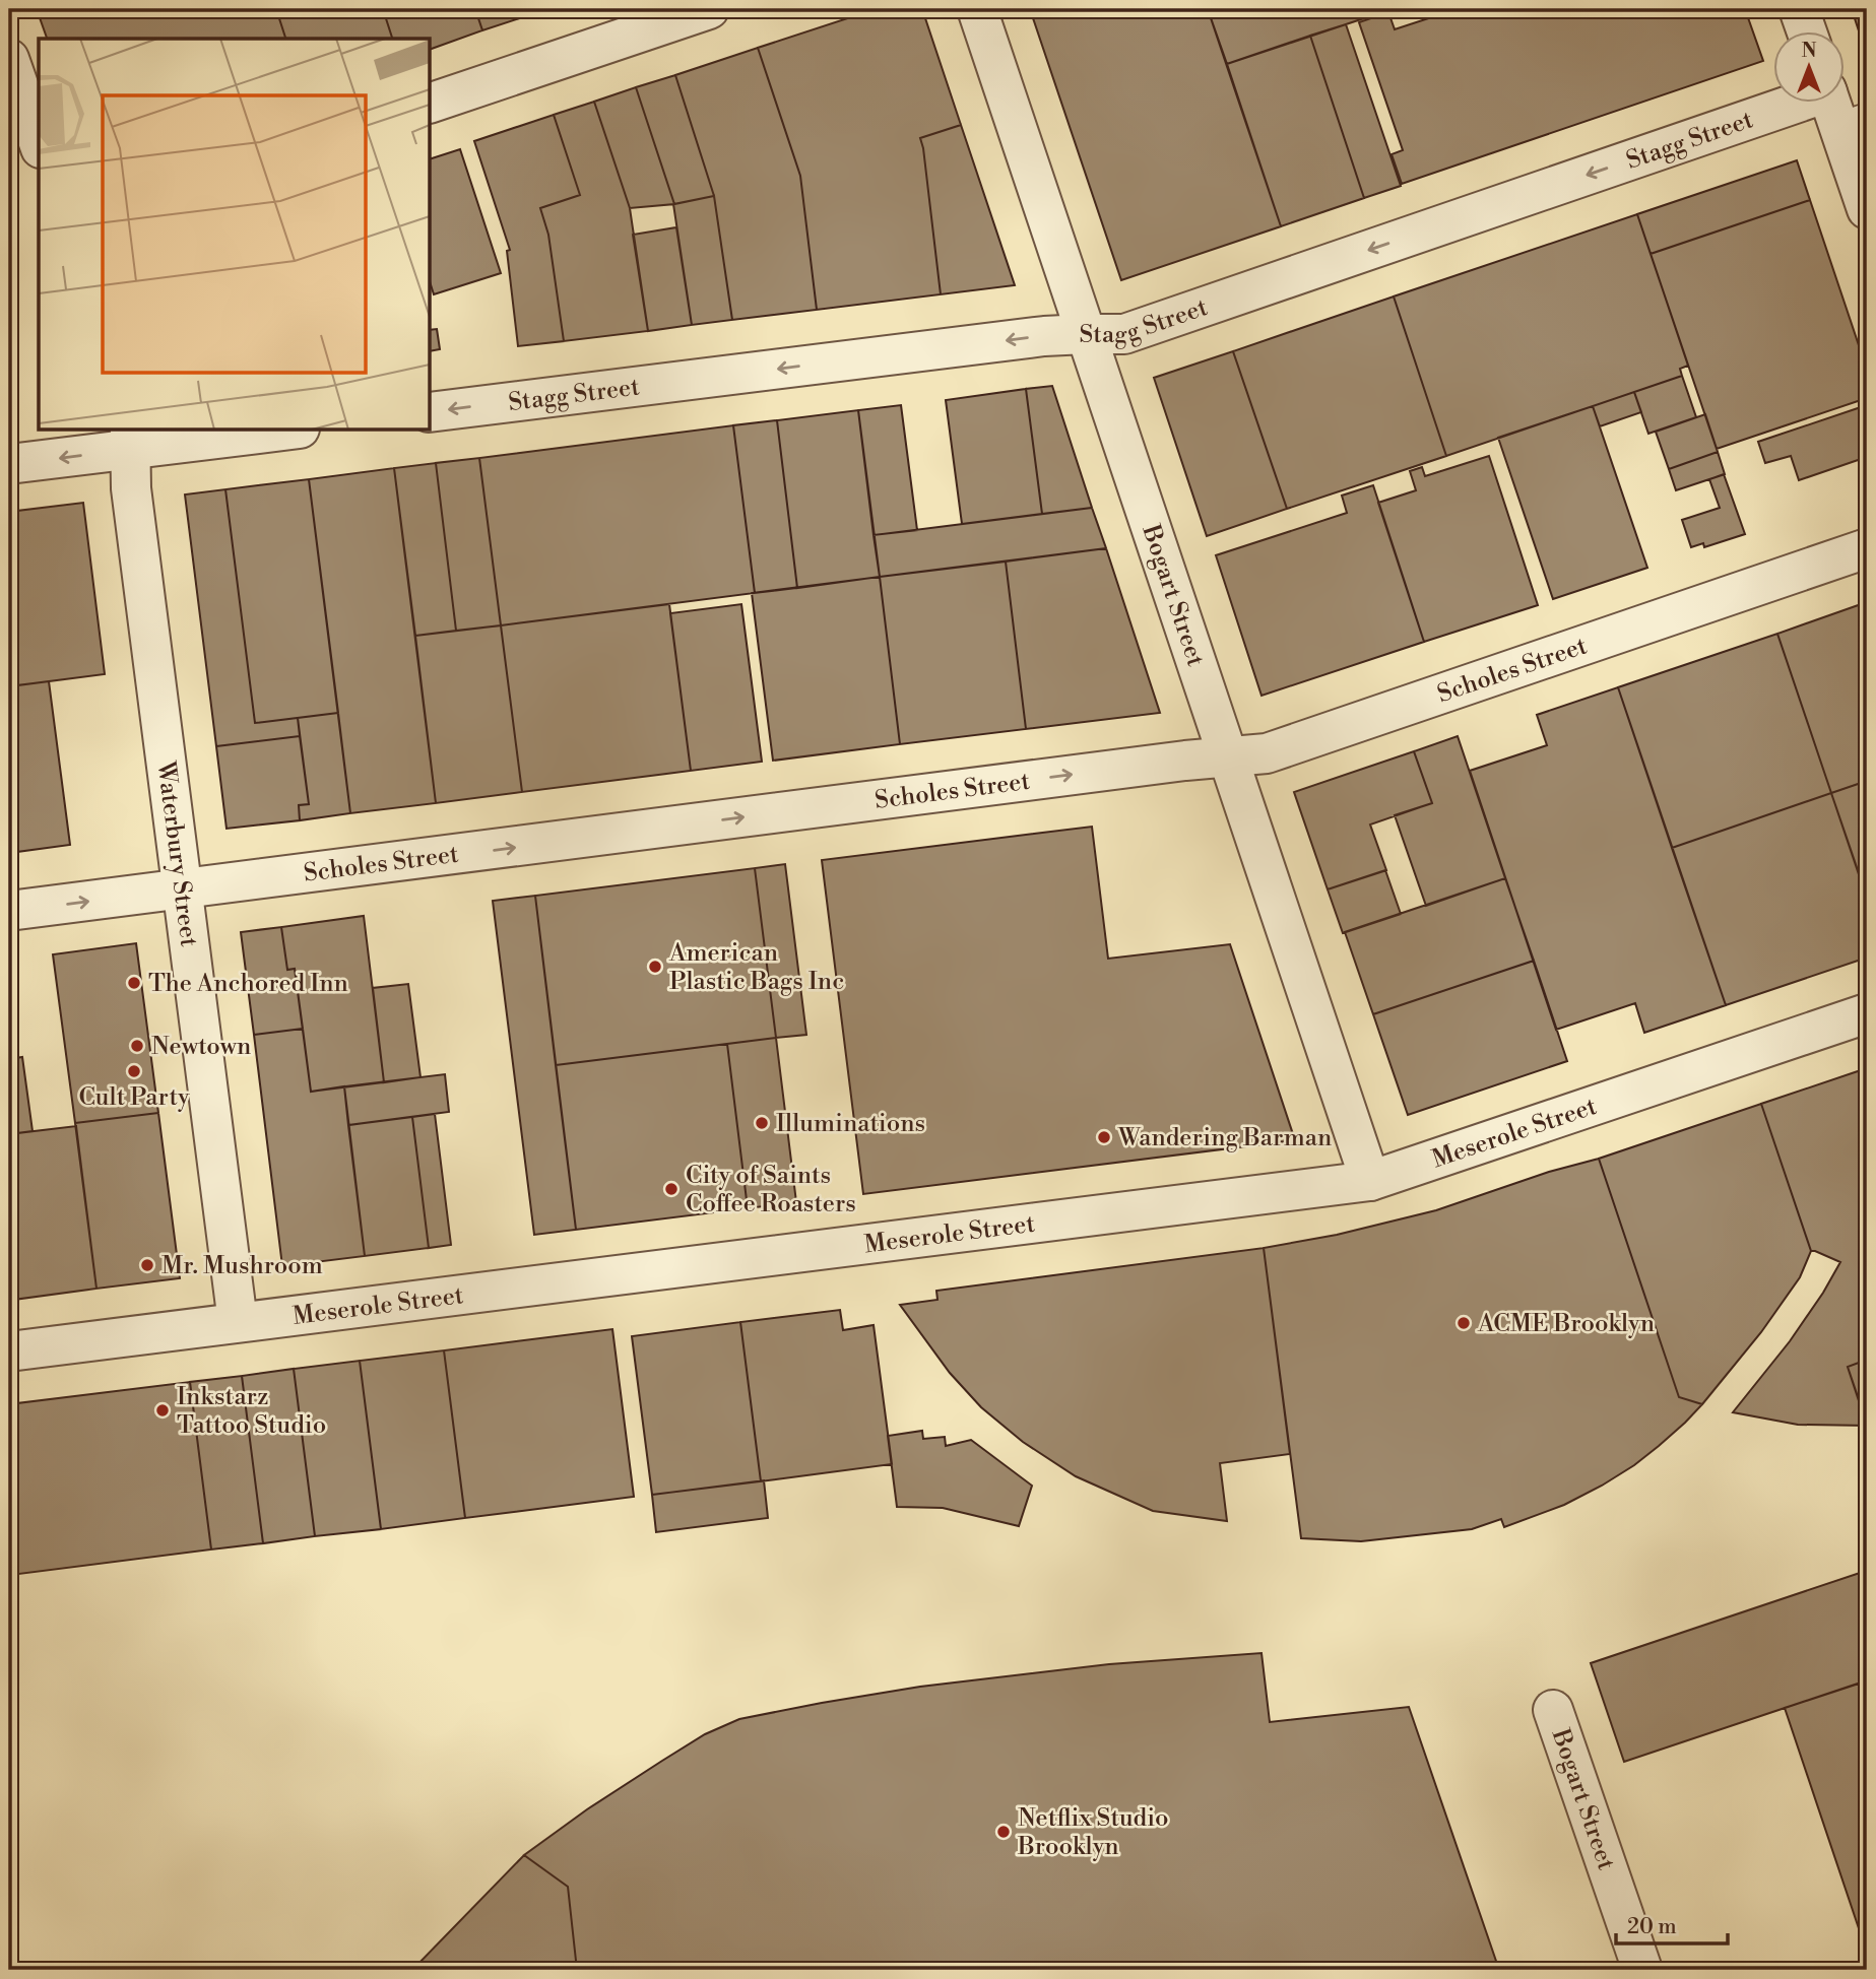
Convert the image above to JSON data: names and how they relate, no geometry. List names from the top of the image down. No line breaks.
{"streets":{"street":["Stagg Street","Bogart Street","Scholes Street","Waterbury Street","Meserole Street"]},"crossings":[["Stagg Street","Bogart Street"],["Bogart Street","Scholes Street"],["Bogart Street","Meserole Street"],["Scholes Street","Waterbury Street"],["Waterbury Street","Meserole Street"]],"one_way":["Stagg Street","Scholes Street"],"places":["American Plastic Bags Inc","The Anchored Inn","Newtown","Cult Party","Illuminations","Wandering Barman","City of Saints Coffee Roasters","Mr. Mushroom","ACME Brooklyn","Inkstarz Tattoo Studio","Netflix Studio Brooklyn"],"scale_bar":"20 m","north":"top"}
